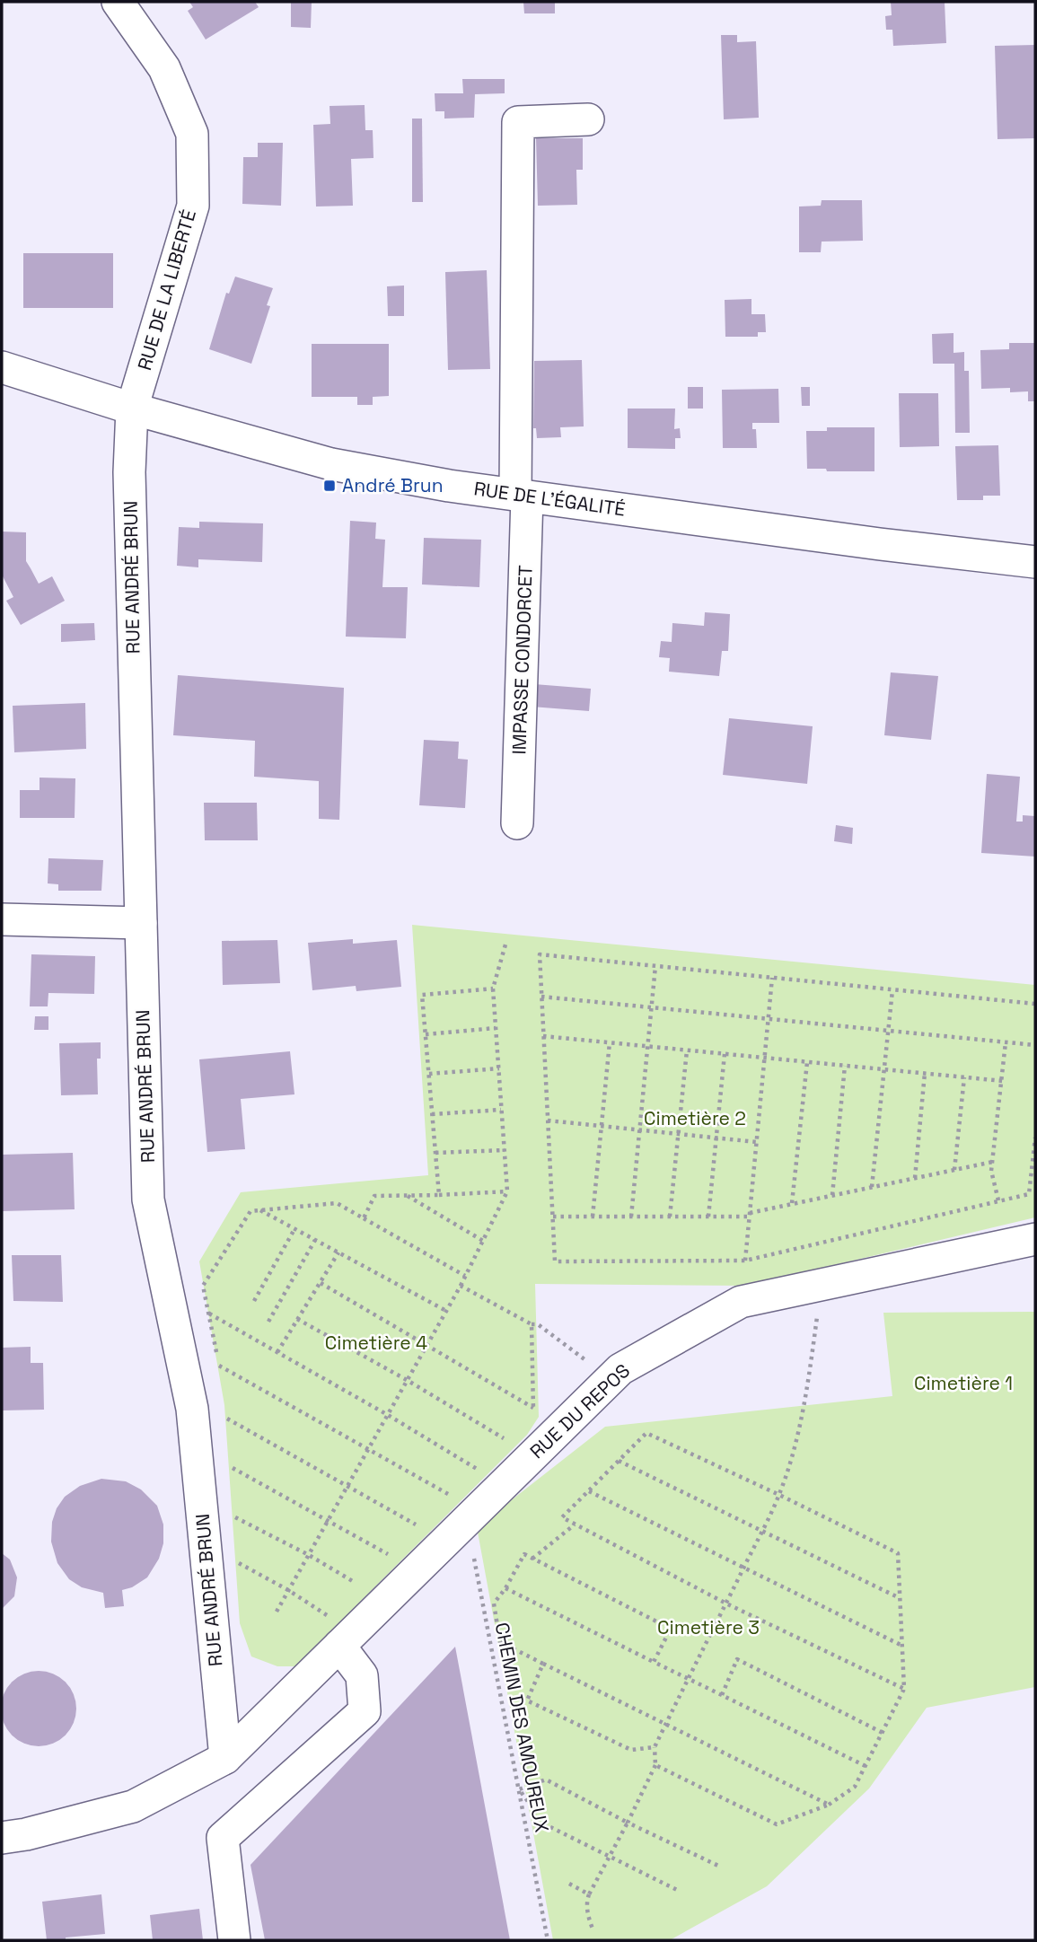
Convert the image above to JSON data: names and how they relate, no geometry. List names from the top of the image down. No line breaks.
{"streets":{"street":["RUE DE LA LIBERTÉ","RUE DE L'ÉGALITÉ","RUE ANDRÉ BRUN","IMPASSE CONDORCET","RUE DU REPOS"],"path":["CHEMIN DES AMOUREUX"]},"crossings":[["RUE DE LA LIBERTÉ","RUE DE L'ÉGALITÉ"],["RUE DE LA LIBERTÉ","RUE ANDRÉ BRUN"],["RUE DE L'ÉGALITÉ","RUE ANDRÉ BRUN"],["RUE DE L'ÉGALITÉ","IMPASSE CONDORCET"],["RUE ANDRÉ BRUN","RUE DU REPOS"],["RUE DU REPOS","CHEMIN DES AMOUREUX"]],"parks":["Cimetière 2","Cimetière 4","Cimetière 1","Cimetière 3"],"places":{"transit":["André Brun"]}}
